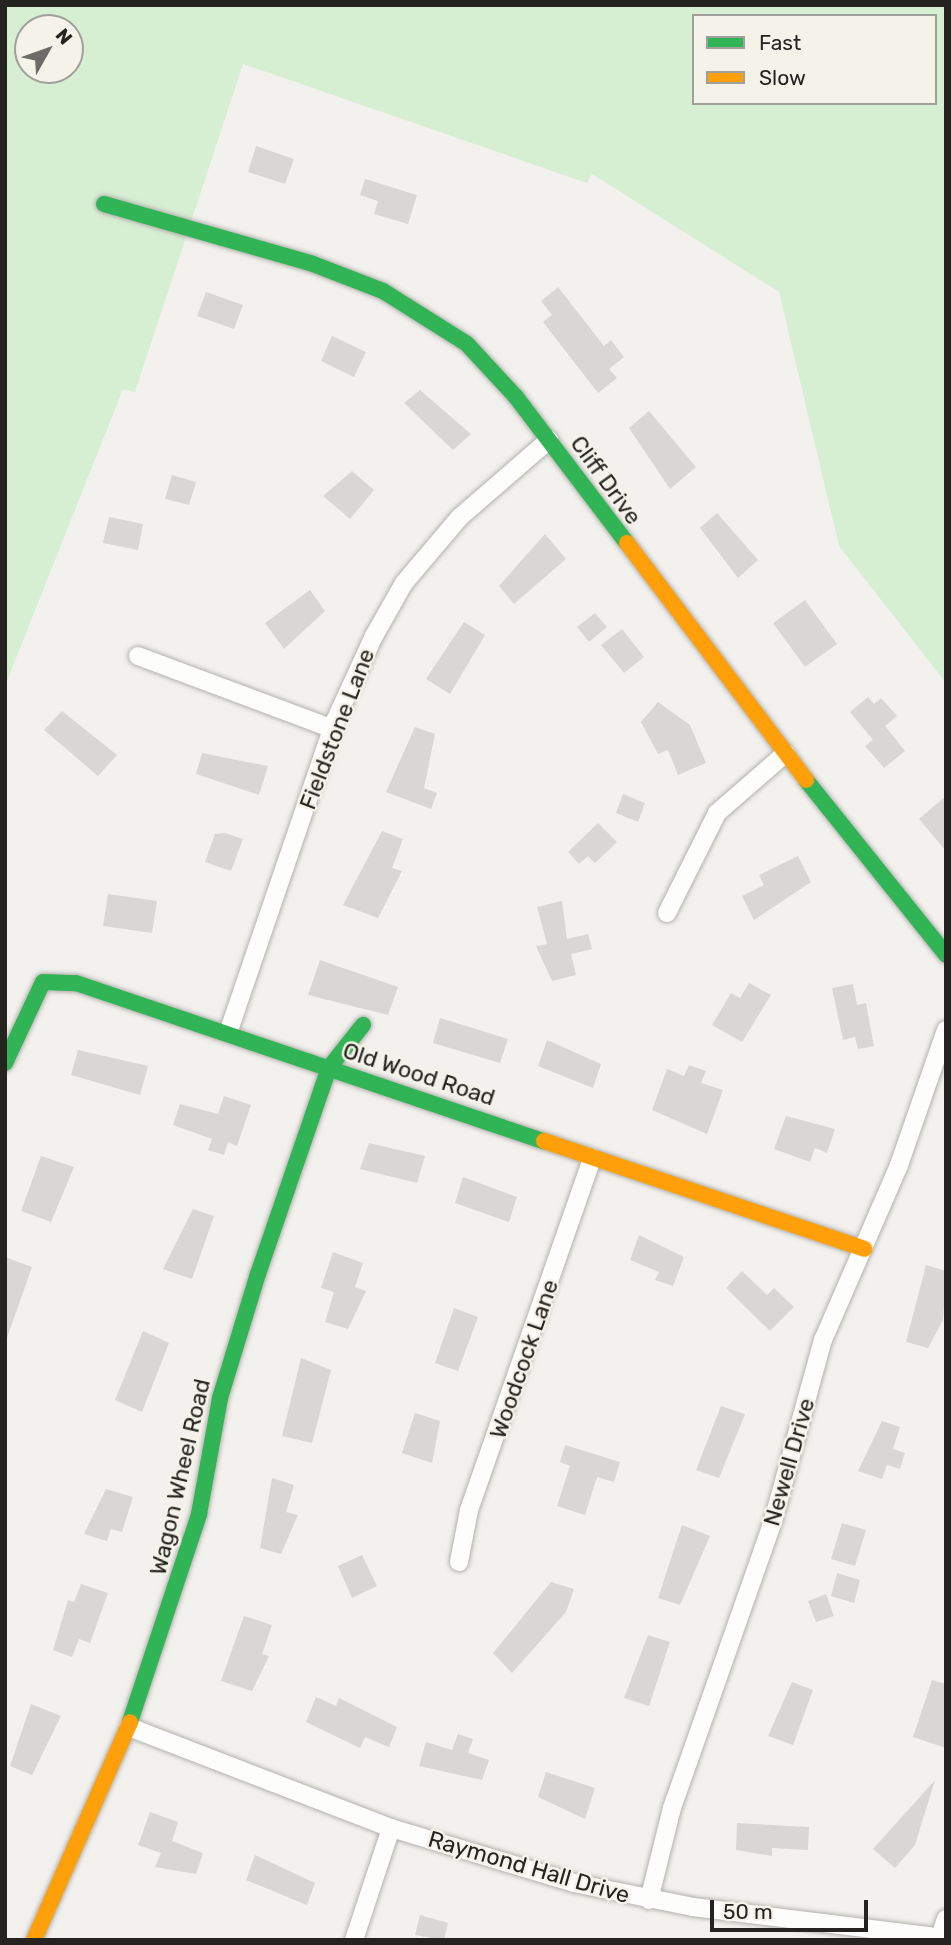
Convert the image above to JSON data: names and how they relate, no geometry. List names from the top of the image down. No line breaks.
{"streets":{"street":["Cliff Drive","Fieldstone Lane","Old Wood Road","Woodcock Lane","Newell Drive","Wagon Wheel Road","Raymond Hall Drive"]},"crossings":[["Cliff Drive","Fieldstone Lane"],["Fieldstone Lane","Old Wood Road"],["Old Wood Road","Woodcock Lane"],["Old Wood Road","Newell Drive"],["Old Wood Road","Wagon Wheel Road"],["Newell Drive","Raymond Hall Drive"],["Wagon Wheel Road","Raymond Hall Drive"]],"legend":["Fast","Slow"],"scale_bar":"50 m","north":"top right"}
